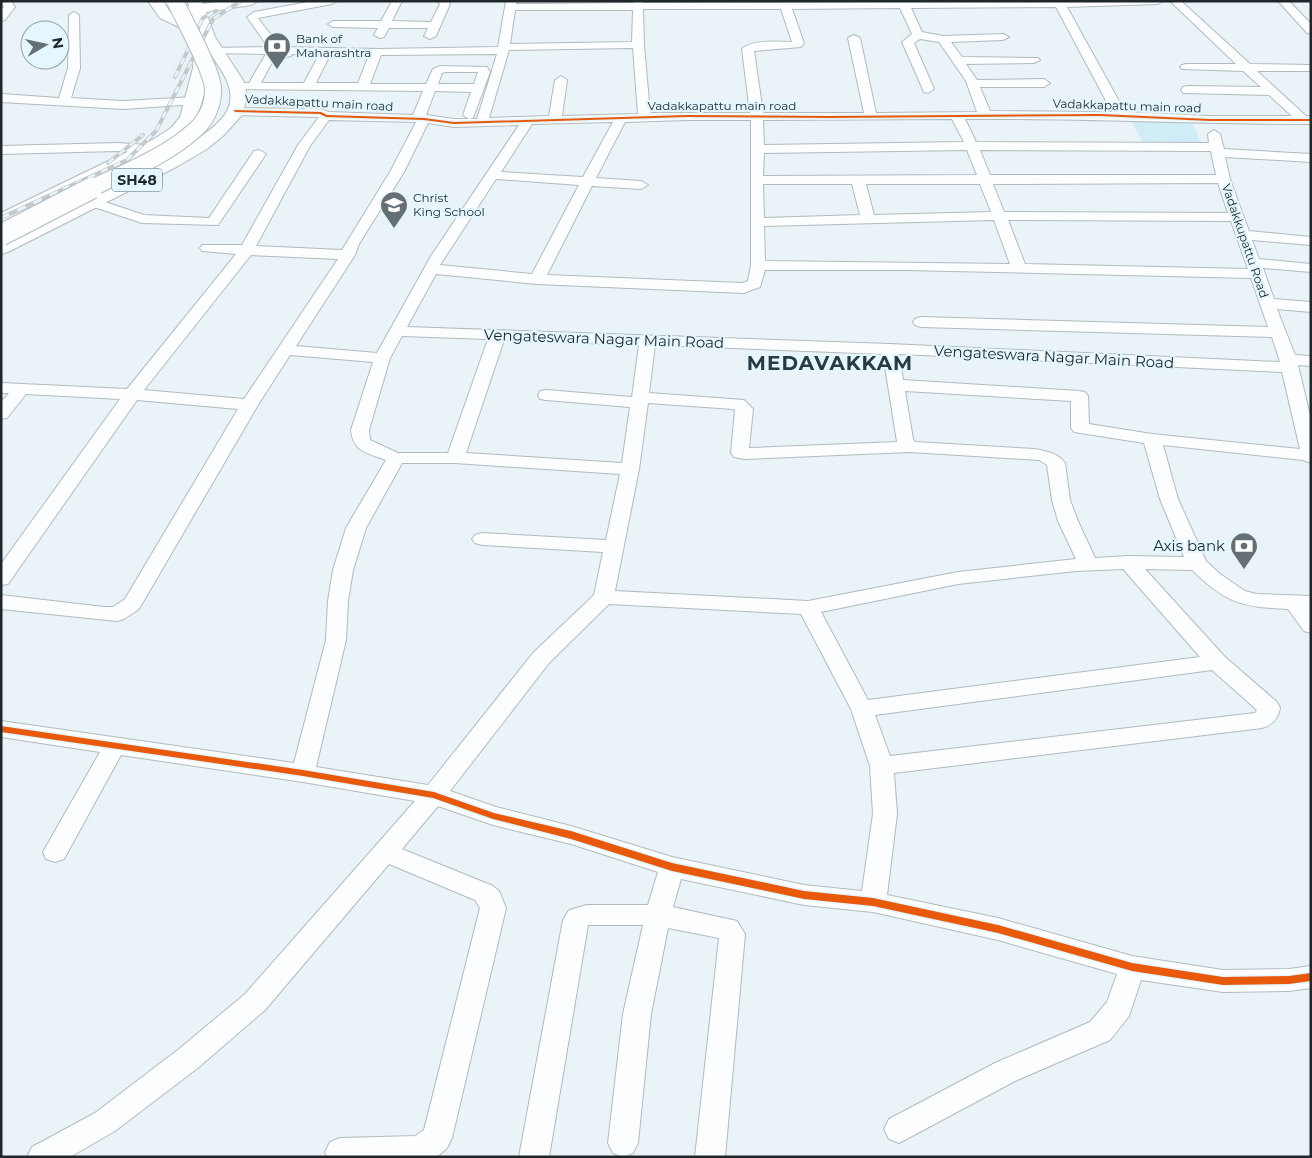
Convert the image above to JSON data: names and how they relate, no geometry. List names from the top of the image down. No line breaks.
{"streets":{"main road":["SH48"],"street":["Vadakkapattu main road","Vadakkupattu Road","Vengateswara Nagar Main Road"]},"crossings":[["Vadakkapattu main road","SH48"],["Vadakkapattu main road","Vadakkupattu Road"],["Vadakkupattu Road","Vengateswara Nagar Main Road"]],"districts":["MEDAVAKKAM"],"places":{"bank":["Bank of Maharashtra","Axis bank"],"school or university":["Christ King School"]},"north":"right"}
